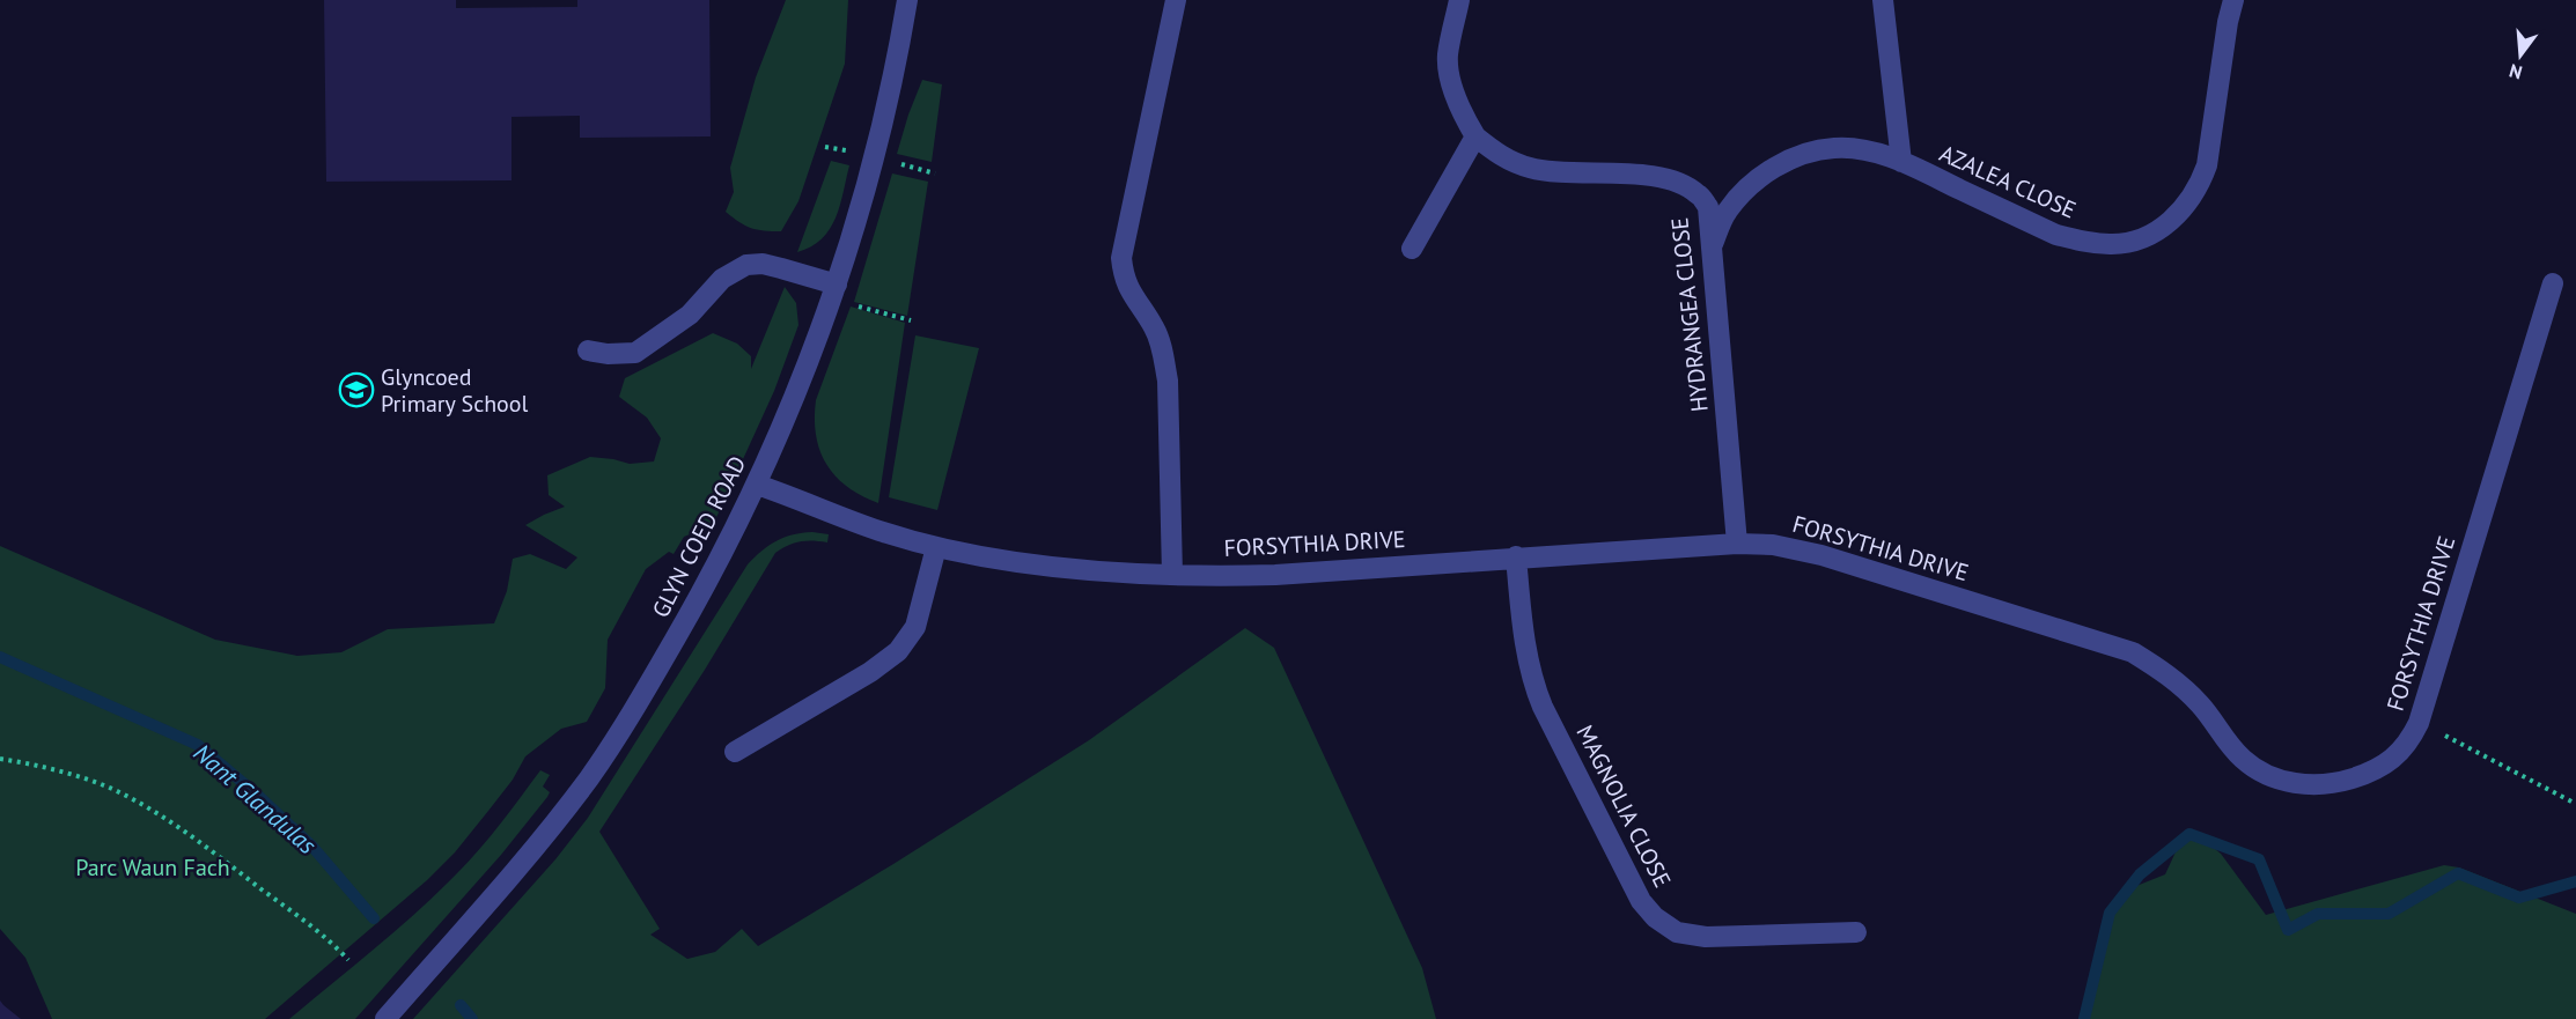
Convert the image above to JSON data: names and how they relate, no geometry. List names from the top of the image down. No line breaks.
{"streets":{"street":["AZALEA CLOSE","HYDRANGEA CLOSE","GLYN COED ROAD","FORSYTHIA DRIVE","MAGNOLIA CLOSE"]},"crossings":[["AZALEA CLOSE","HYDRANGEA CLOSE"],["HYDRANGEA CLOSE","FORSYTHIA DRIVE"],["GLYN COED ROAD","FORSYTHIA DRIVE"],["FORSYTHIA DRIVE","MAGNOLIA CLOSE"]],"water":["Nant Glandulas"],"parks":["Parc Waun Fach"],"places":{"school or university":["Glyncoed Primary School"]},"north":"bottom"}
